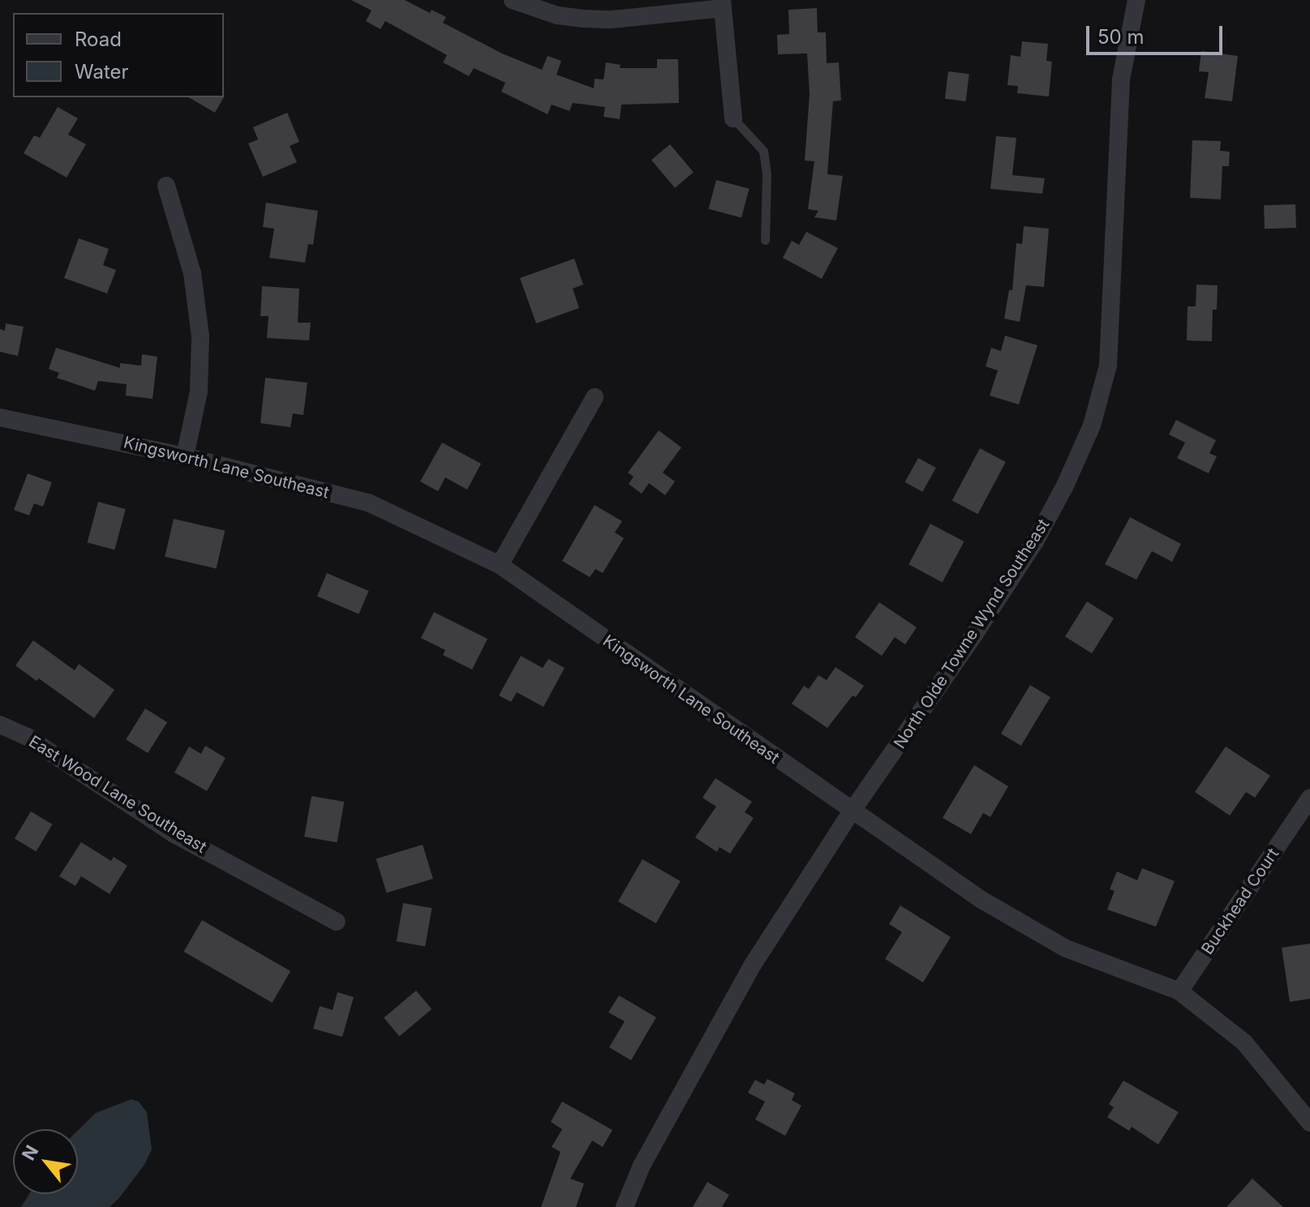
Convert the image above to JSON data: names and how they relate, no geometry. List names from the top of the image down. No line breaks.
{"streets":{"street":["Kingsworth Lane Southeast","North Olde Towne Wynd Southeast","East Wood Lane Southeast","Buckhead Court"]},"crossings":[["Kingsworth Lane Southeast","North Olde Towne Wynd Southeast"],["Kingsworth Lane Southeast","Buckhead Court"]],"legend":["Road","Water"],"scale_bar":"50 m","north":"top left"}
